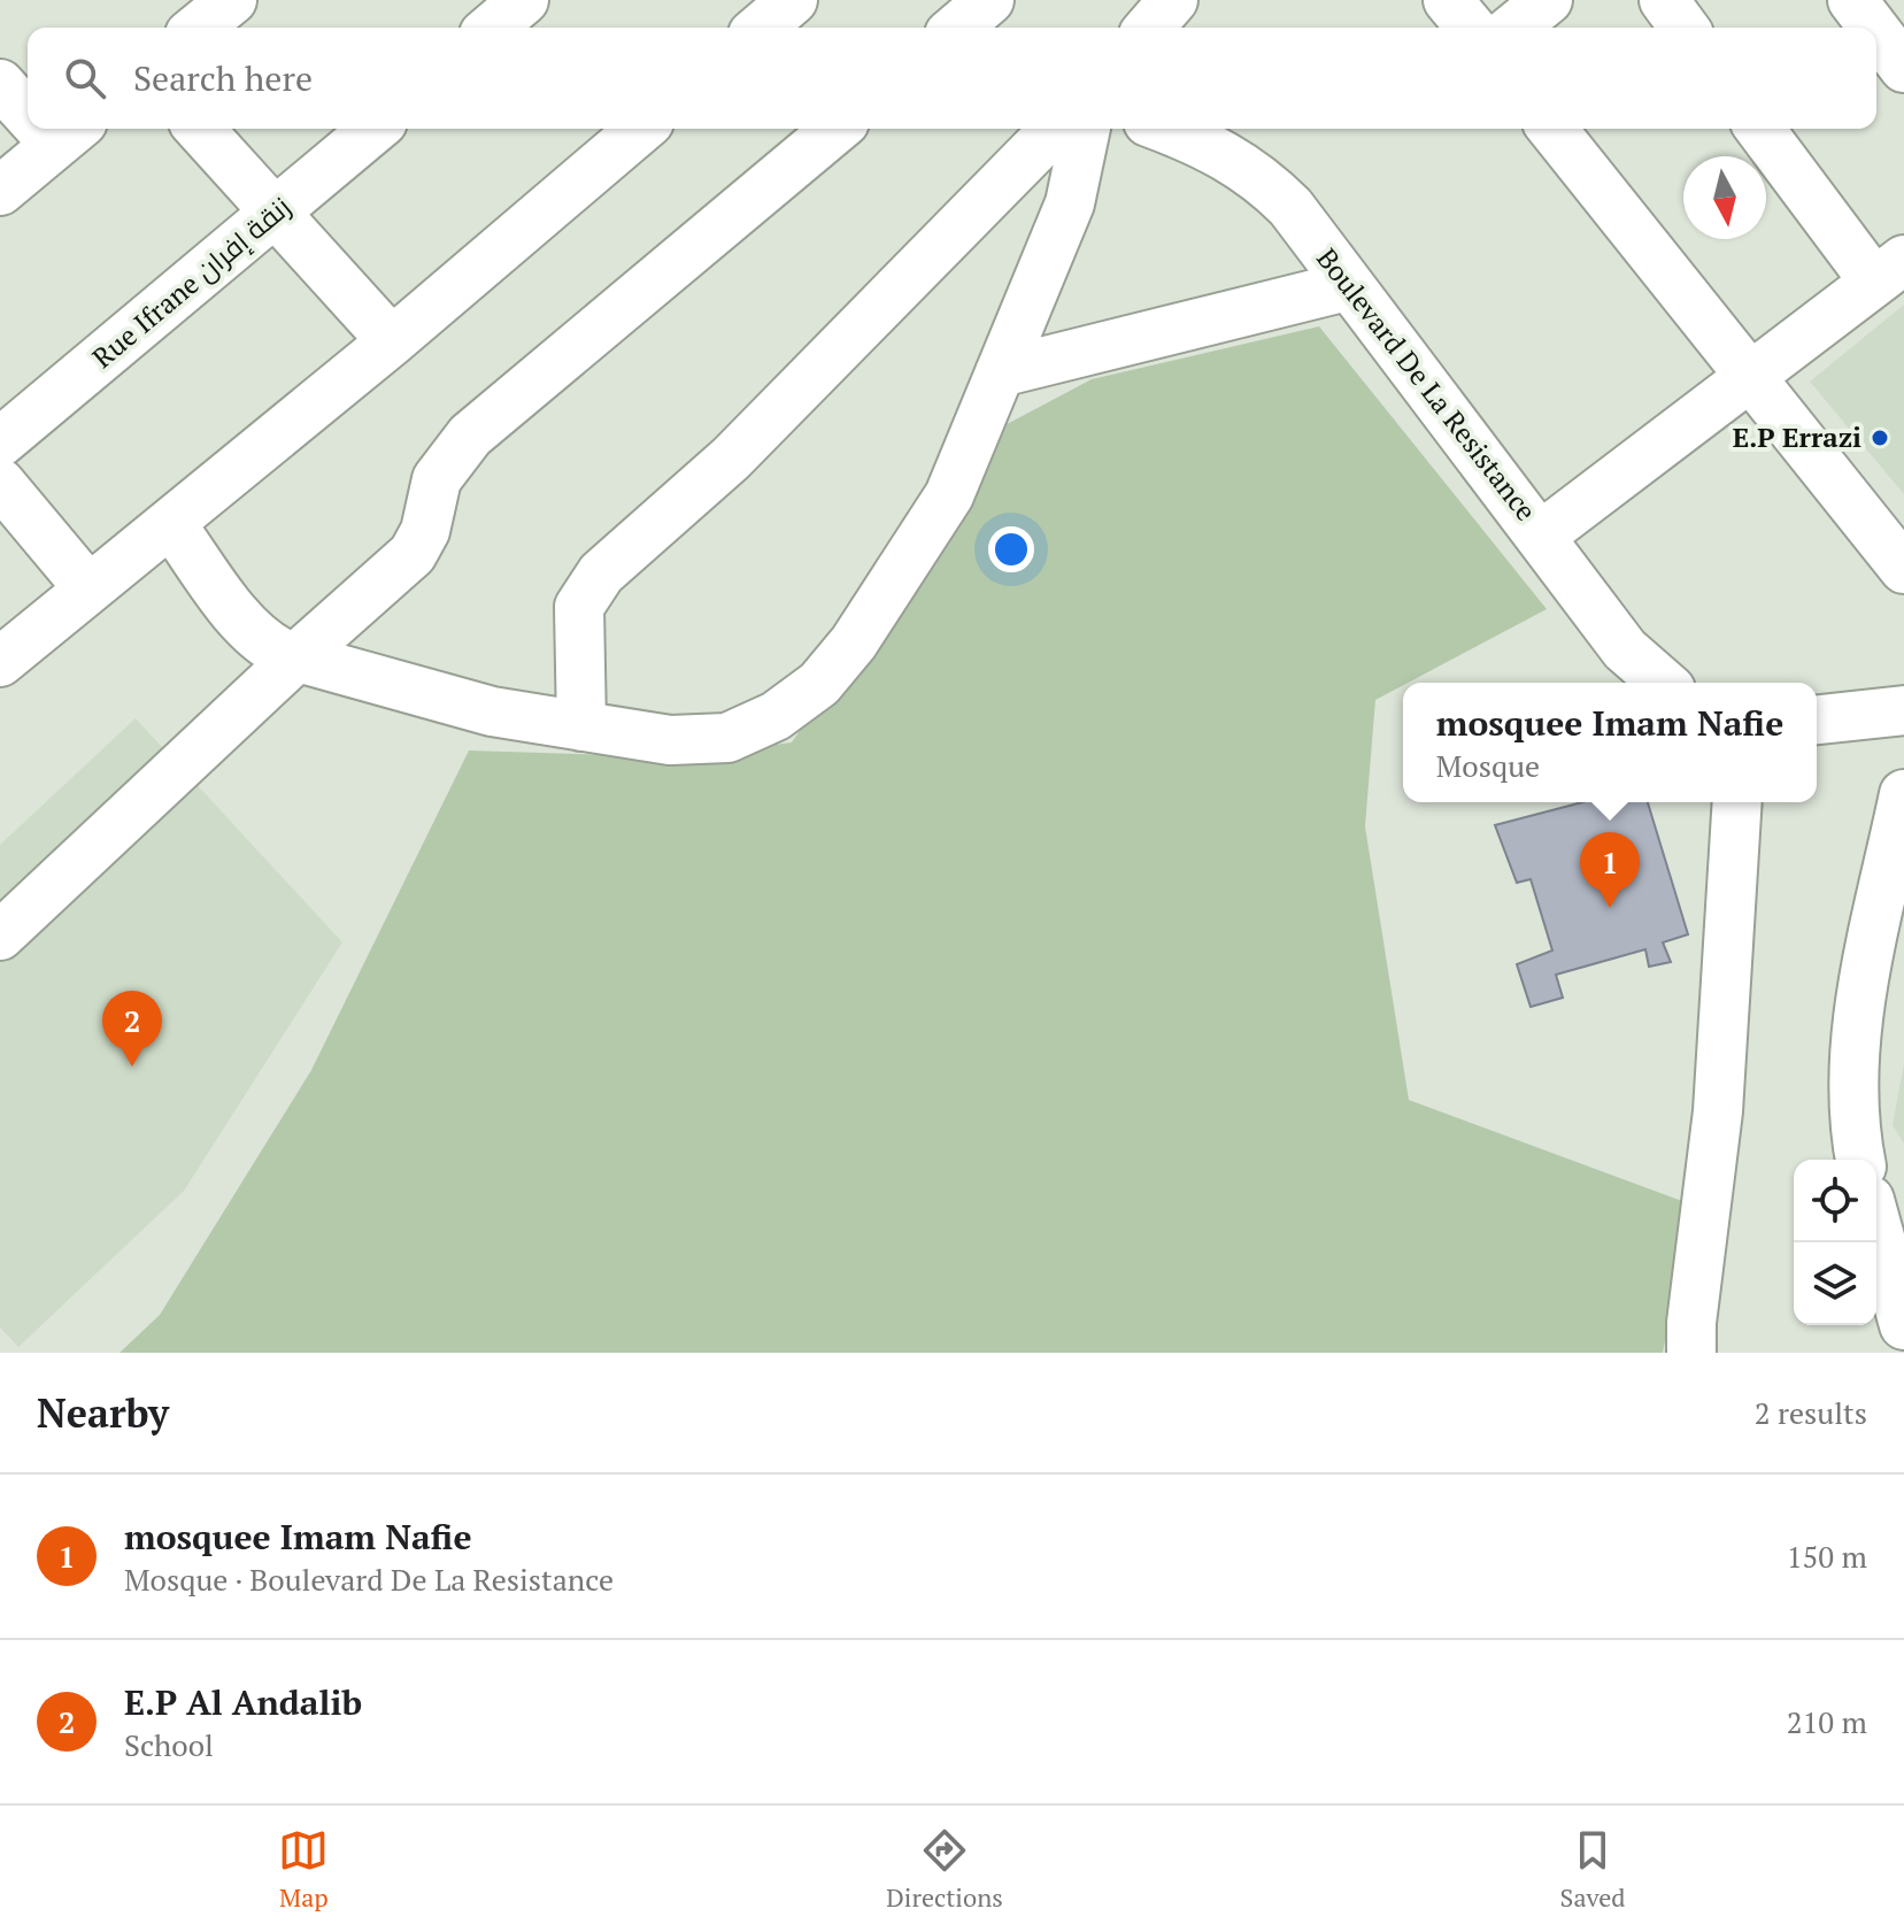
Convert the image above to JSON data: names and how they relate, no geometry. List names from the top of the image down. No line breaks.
{"streets":{"street":["Rue Ifrane زنقة إفران","Boulevard De La Resistance"]},"places":["E.P Errazi"],"north":"bottom","page":{"search":"Search here","popup":["mosquee Imam Nafie","Mosque"],"pins":["1","2"],"heading":["Nearby","2 results"],"list":[{"mark":"1","name":"mosquee Imam Nafie","note":"Mosque · Boulevard De La Resistance","value":"150 m"},{"mark":"2","name":"E.P Al Andalib","note":"School","value":"210 m"}],"nav":["Map","Directions","Saved"]}}
